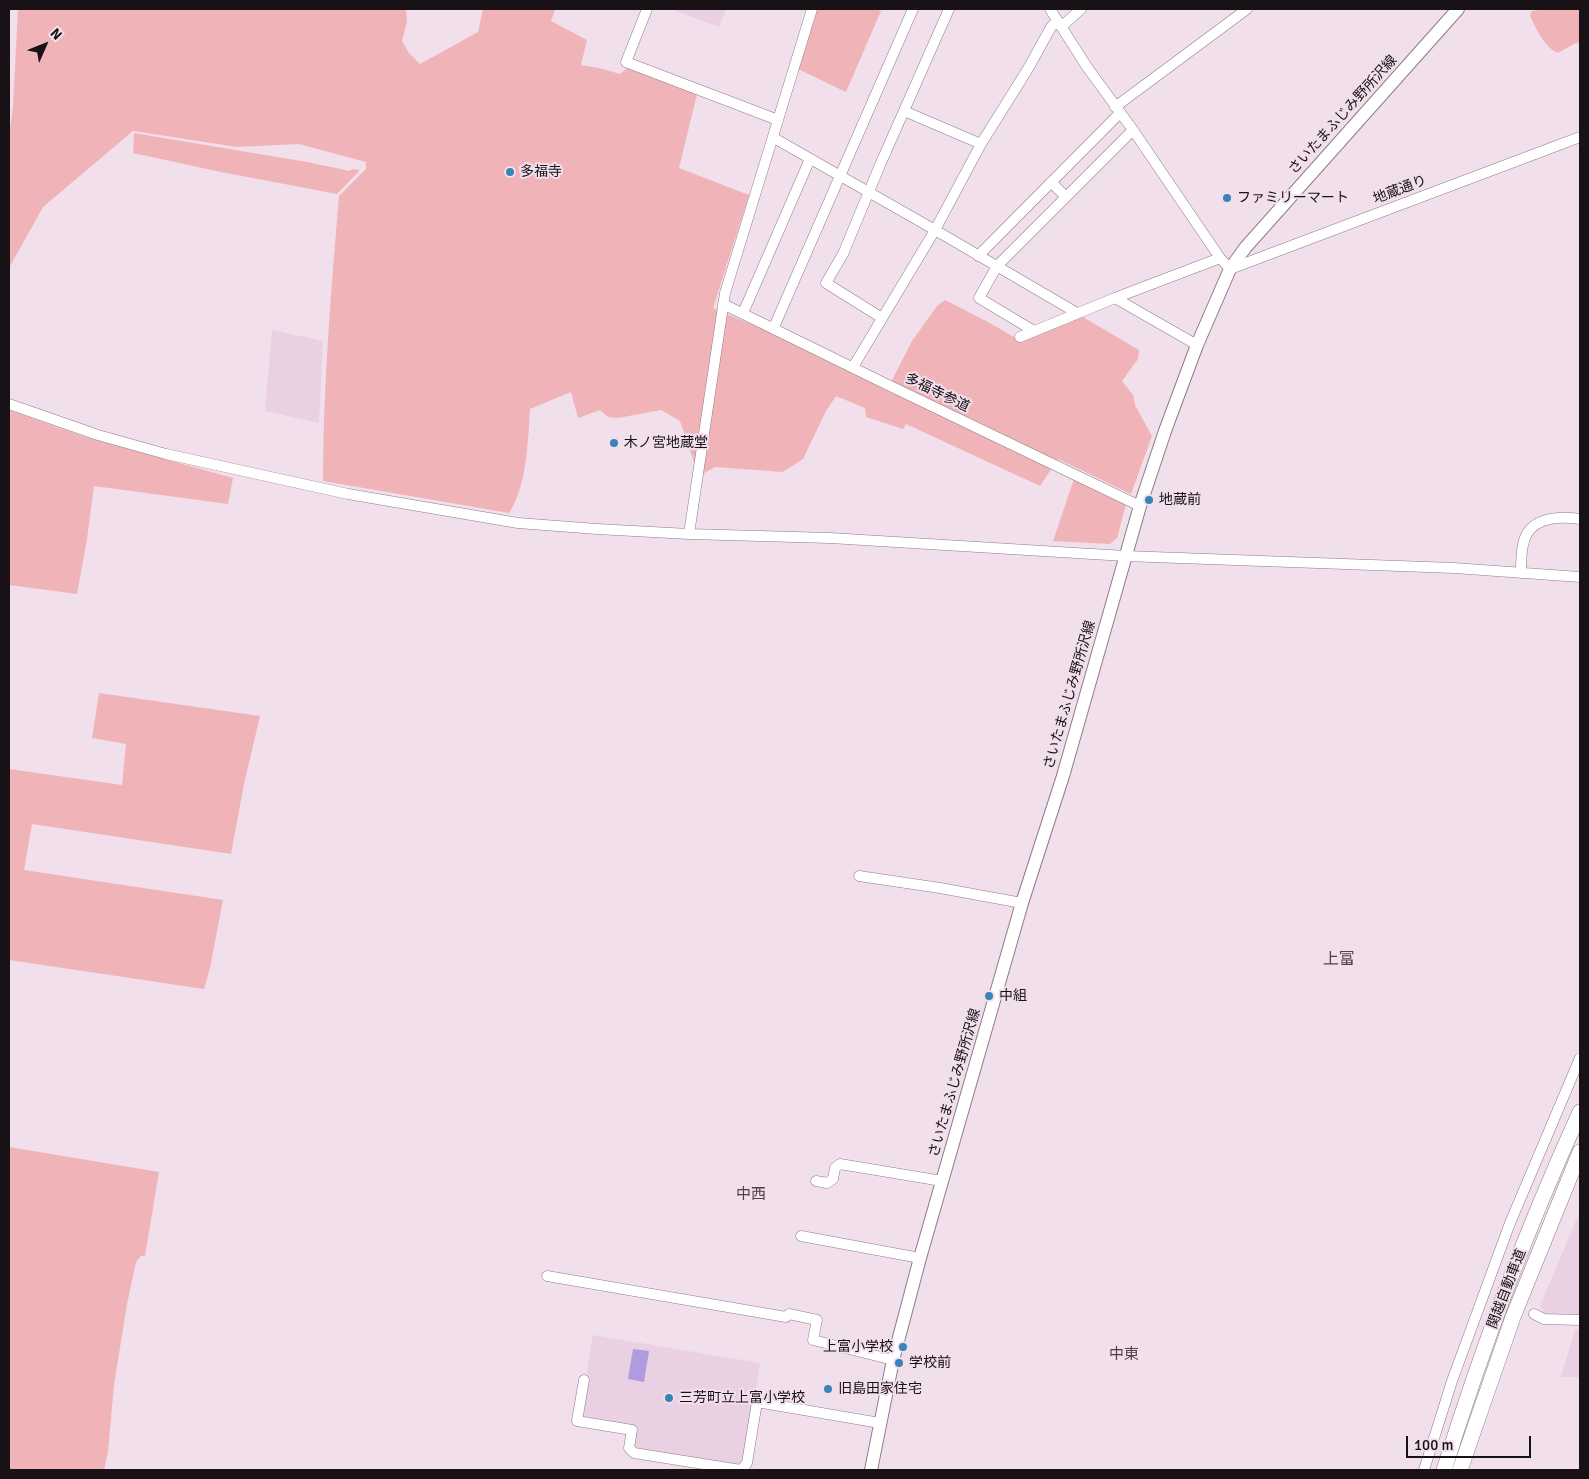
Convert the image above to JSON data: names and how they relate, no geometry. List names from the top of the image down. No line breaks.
{"streets":{"highway":["関越自動車道"],"main road":["さいたまふじみ野所沢線"],"street":["地蔵通り","多福寺参道"]},"crossings":[["さいたまふじみ野所沢線","地蔵通り"],["さいたまふじみ野所沢線","多福寺参道"]],"districts":["上富","中西","中東"],"places":["多福寺","ファミリーマート","木ノ宮地蔵堂","地蔵前","中組","上富小学校","学校前","旧島田家住宅","三芳町立上富小学校"],"scale_bar":"100 m","north":"top right"}
